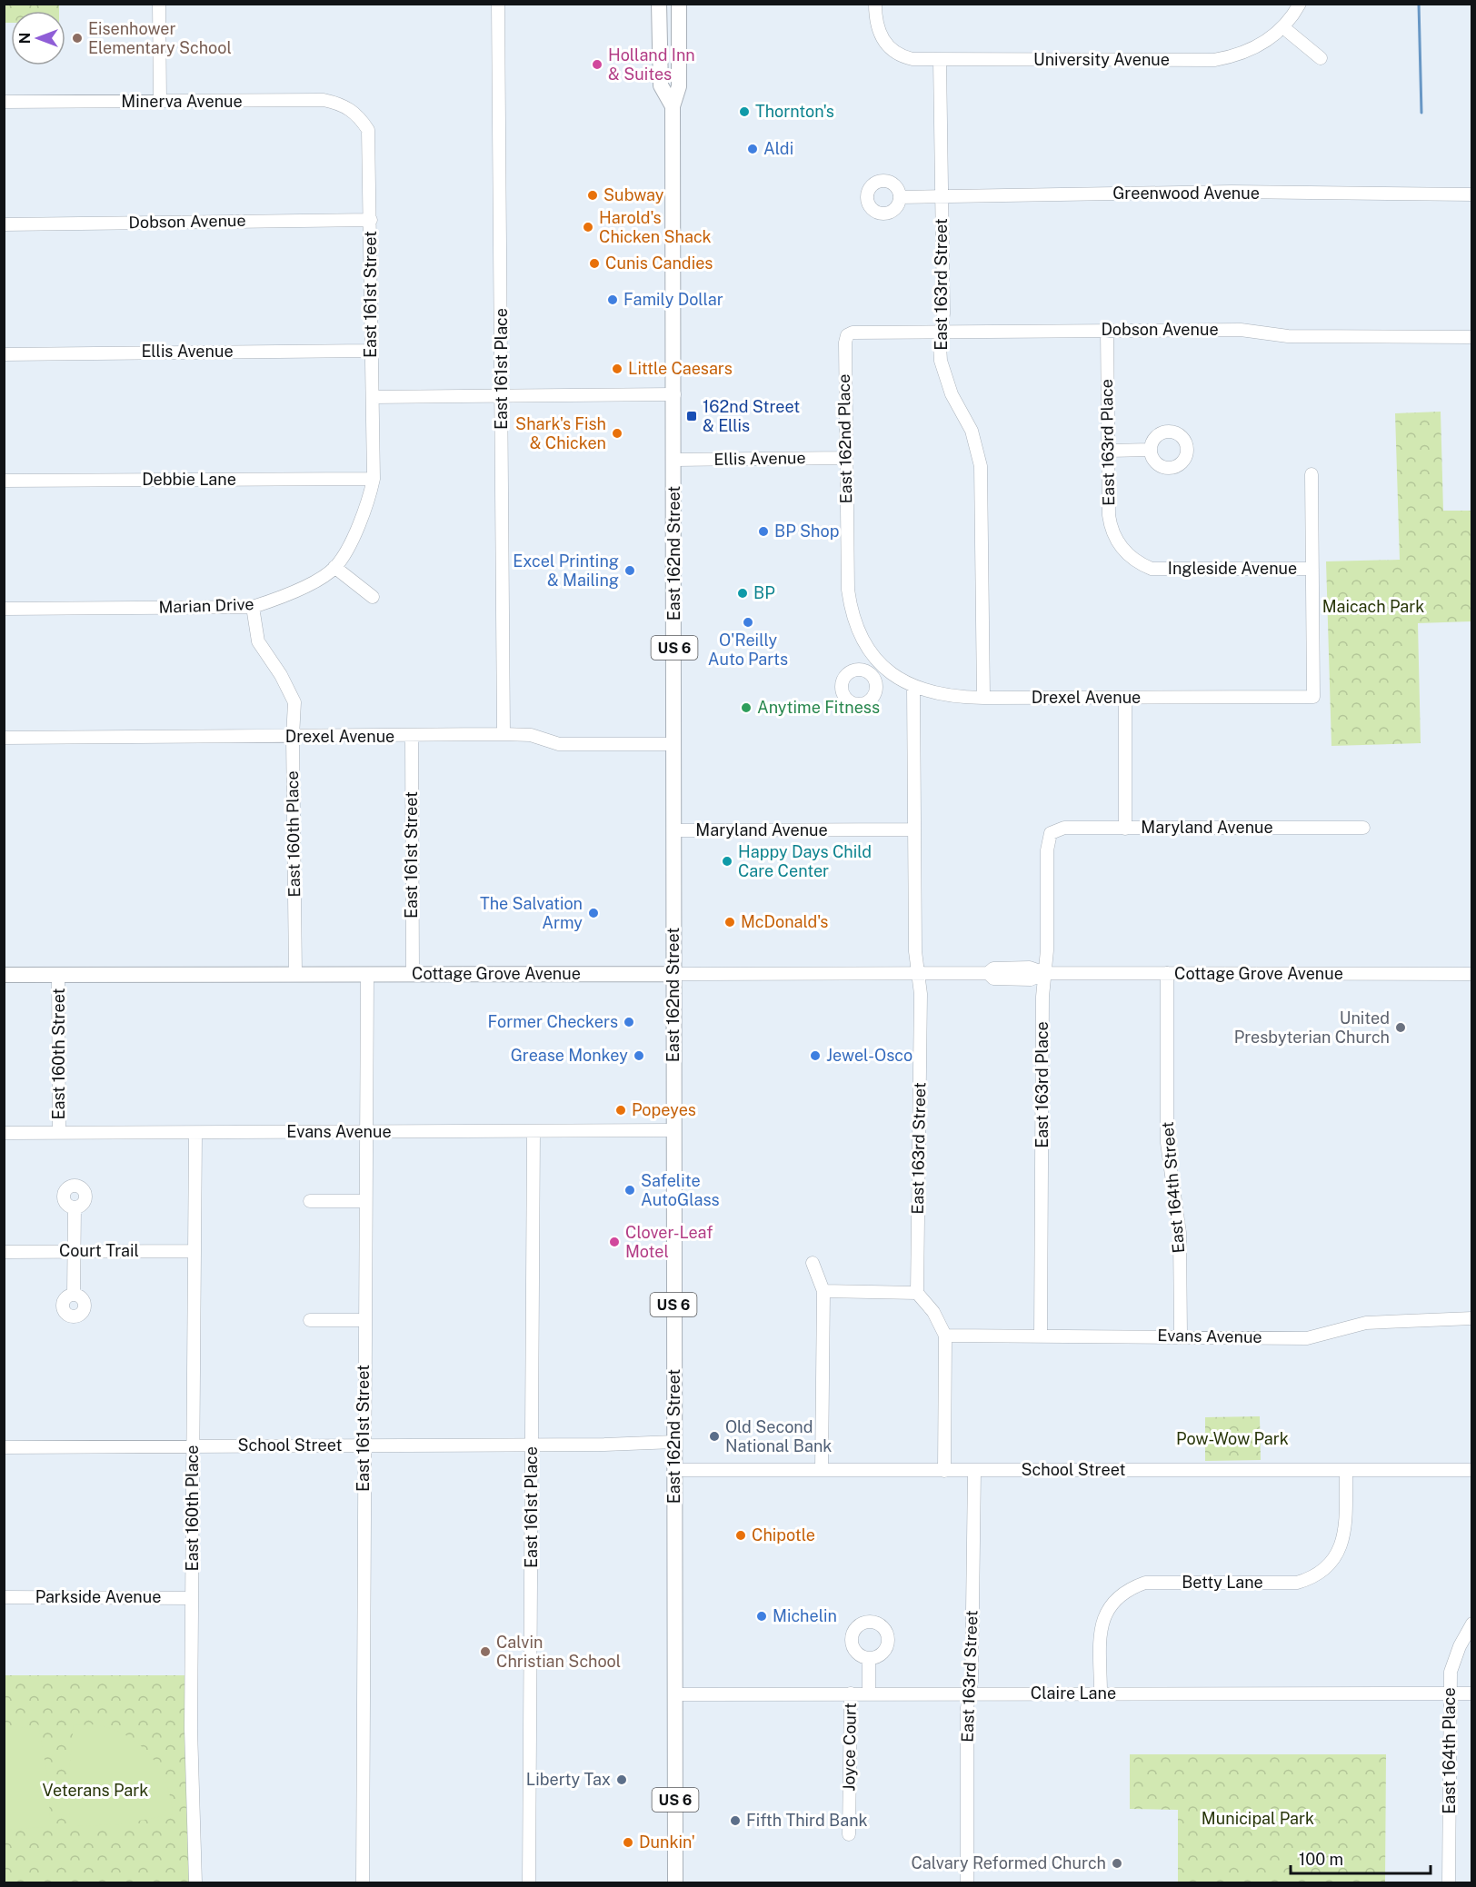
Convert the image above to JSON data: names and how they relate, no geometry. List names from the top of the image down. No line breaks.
{"streets":{"main road":["East 162nd Street","US 6","Cottage Grove Avenue"],"street":["University Avenue","Minerva Avenue","Greenwood Avenue","Dobson Avenue","East 163rd Street","East 161st Street","Ellis Avenue","East 161st Place","East 162nd Place","East 163rd Place","Debbie Lane","Ingleside Avenue","Marian Drive","Drexel Avenue","Maryland Avenue","East 160th Place","East 160th Street","Evans Avenue","East 164th Street","Court Trail","School Street","Betty Lane","Parkside Avenue","Claire Lane","Joyce Court","East 164th Place"]},"crossings":[["University Avenue","East 163rd Street"],["Minerva Avenue","East 161st Street"],["Greenwood Avenue","East 163rd Street"],["Dobson Avenue","East 163rd Street"],["Dobson Avenue","East 161st Street"],["Dobson Avenue","East 162nd Place"],["Dobson Avenue","East 163rd Place"],["East 163rd Street","Drexel Avenue"],["East 163rd Street","Maryland Avenue"],["East 163rd Street","Cottage Grove Avenue"],["East 163rd Street","School Street"],["East 163rd Street","Claire Lane"],["East 161st Street","Ellis Avenue"],["East 161st Street","Debbie Lane"],["East 161st Street","Marian Drive"],["East 161st Street","Drexel Avenue"],["East 161st Street","Cottage Grove Avenue"],["East 161st Street","Evans Avenue"],["East 161st Street","School Street"],["Ellis Avenue","East 162nd Place"],["Ellis Avenue","East 162nd Street"],["East 161st Place","Drexel Avenue"],["East 161st Place","Evans Avenue"],["East 161st Place","School Street"],["East 162nd Place","Drexel Avenue"],["East 163rd Place","Ingleside Avenue"],["East 163rd Place","Maryland Avenue"],["East 163rd Place","Cottage Grove Avenue"],["East 163rd Place","Evans Avenue"],["Debbie Lane","Marian Drive"],["East 162nd Street","Drexel Avenue"],["East 162nd Street","Maryland Avenue"],["East 162nd Street","Cottage Grove Avenue"],["East 162nd Street","Evans Avenue"],["East 162nd Street","School Street"],["East 162nd Street","Claire Lane"],["Ingleside Avenue","Drexel Avenue"],["Marian Drive","East 160th Place"],["Drexel Avenue","East 160th Place"],["East 160th Place","Cottage Grove Avenue"],["East 160th Place","Evans Avenue"],["East 160th Place","Court Trail"],["East 160th Place","School Street"],["East 160th Place","Parkside Avenue"],["Cottage Grove Avenue","East 160th Street"],["Cottage Grove Avenue","East 164th Street"],["East 160th Street","Evans Avenue"],["Evans Avenue","East 164th Street"],["School Street","Betty Lane"],["Betty Lane","Claire Lane"],["Claire Lane","Joyce Court"],["Claire Lane","East 164th Place"]],"parks":["Maicach Park","Pow-Wow Park","Veterans Park","Municipal Park"],"places":{"other":["Eisenhower Elementary School","Holland Inn & Suites","Thornton's","Aldi","Subway","Harold's Chicken Shack","Cunis Candies","Family Dollar","Little Caesars","Shark's Fish & Chicken","BP Shop","Excel Printing & Mailing","BP","O'Reilly Auto Parts","Anytime Fitness","Happy Days Child Care Center","The Salvation Army","McDonald's","Former Checkers","United Presbyterian Church","Grease Monkey","Jewel-Osco","Popeyes","Safelite AutoGlass","Clover-Leaf Motel","Old Second National Bank","Chipotle","Michelin","Calvin Christian School","Liberty Tax","Fifth Third Bank","Dunkin'","Calvary Reformed Church"],"transit":["162nd Street & Ellis"]},"scale_bar":"100 m","north":"left"}
